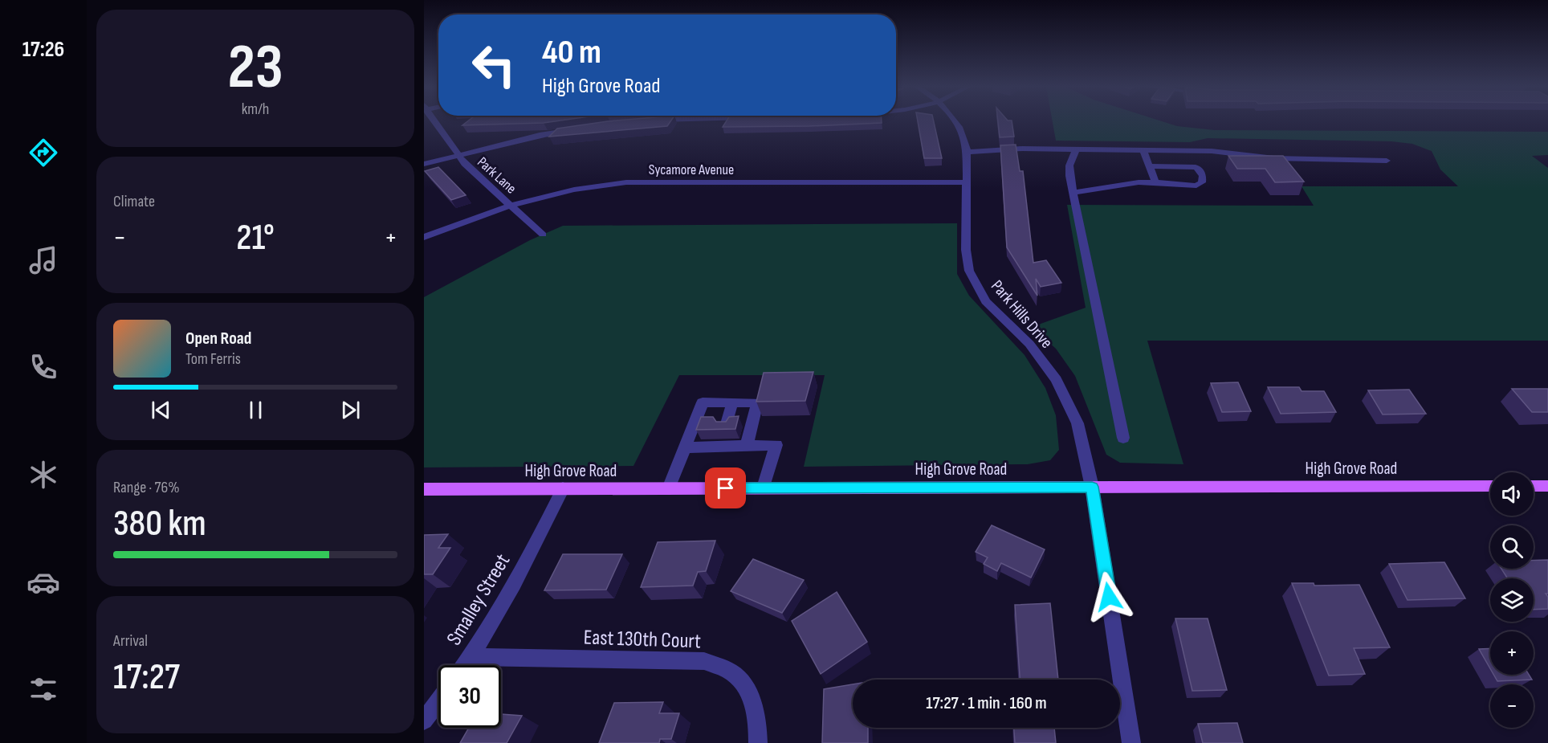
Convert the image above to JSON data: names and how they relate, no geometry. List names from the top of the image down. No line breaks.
{"streets":{"main road":["High Grove Road"],"street":["Sycamore Avenue","Park Lane","Park Hills Drive","Smalley Street","East 130th Court"]},"crossings":[["Sycamore Avenue","Park Lane"],["Sycamore Avenue","Park Hills Drive"],["Park Hills Drive","High Grove Road"],["High Grove Road","Smalley Street"],["Smalley Street","East 130th Court"]],"page":{"tabs":"17:26","tile":[["23","km/h"],"Climate",["Range · 76%","380 km"],["Arrival","17:27"]],"turn":["40 m","High Grove Road"],"heat":["−","21°","+"],"song":["Open Road","Tom Ferris"],"map_buttons":["+","−"],"limit":"30","trip":"17:27 · 1 min · 160 m"}}
